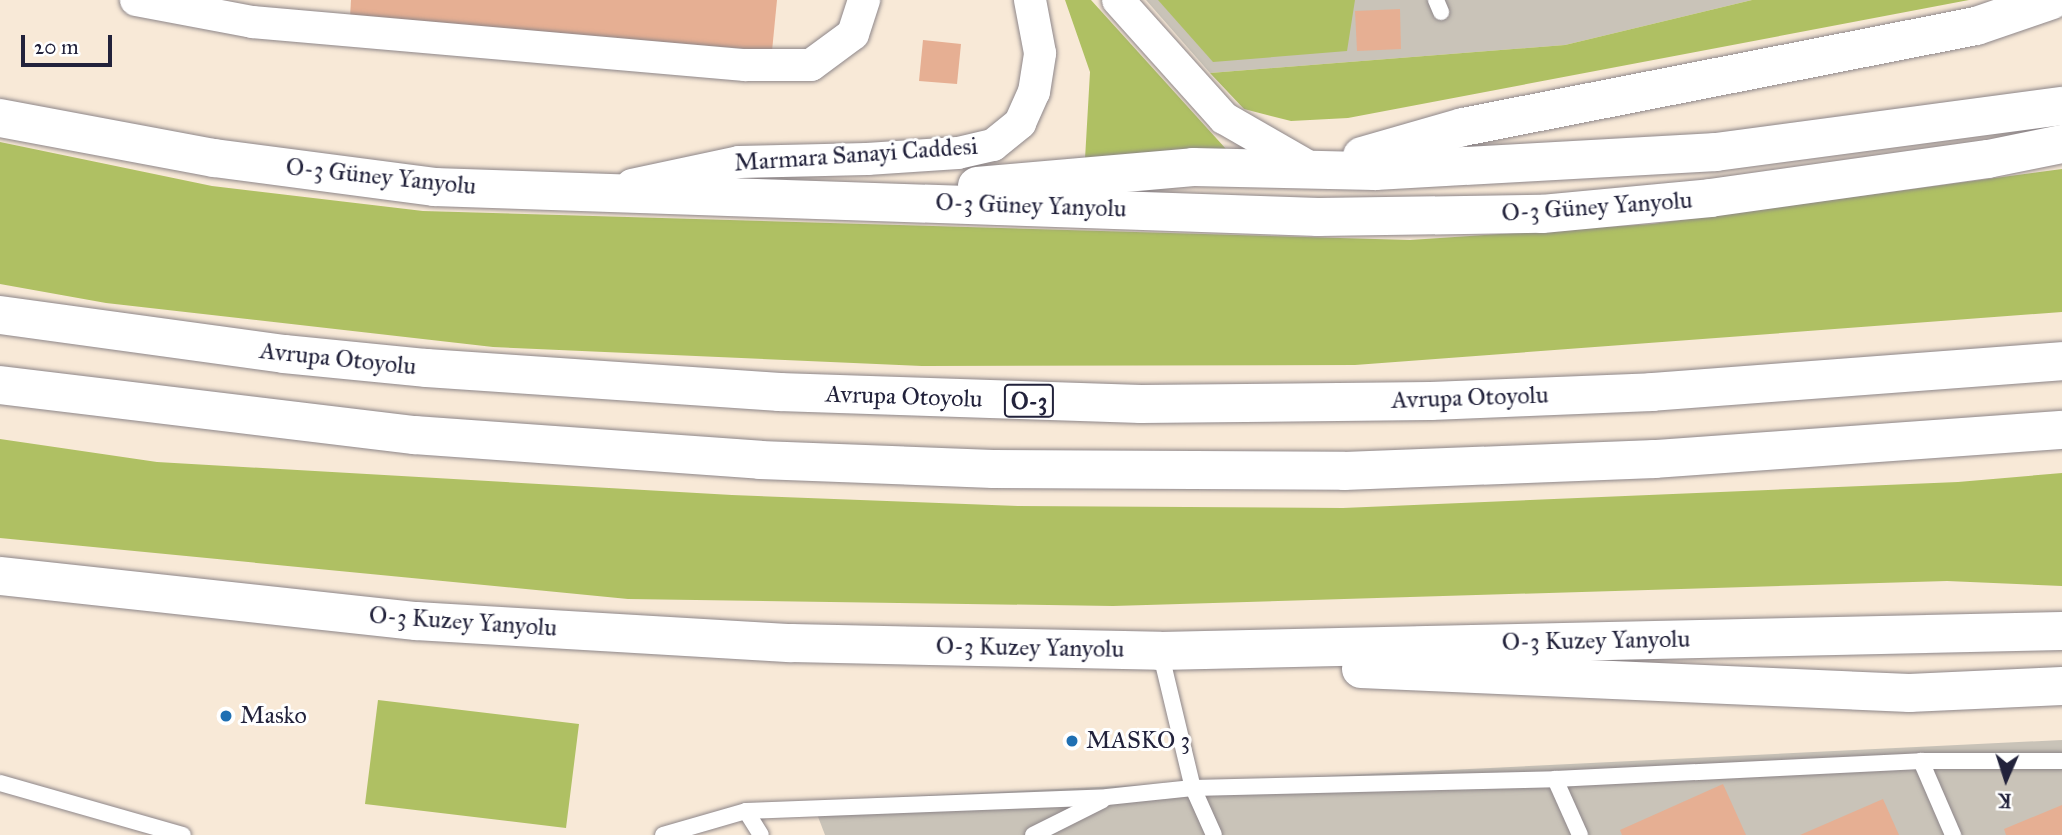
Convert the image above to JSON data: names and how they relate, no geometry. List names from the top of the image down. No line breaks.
{"streets":{"main road":["O-3 Güney Yanyolu","Avrupa Otoyolu","O-3","O-3 Kuzey Yanyolu"],"street":["Marmara Sanayi Caddesi"]},"crossings":[["Marmara Sanayi Caddesi","O-3 Güney Yanyolu"]],"places":["Masko","MASKO 3"],"scale_bar":"20 m","north":"bottom"}
